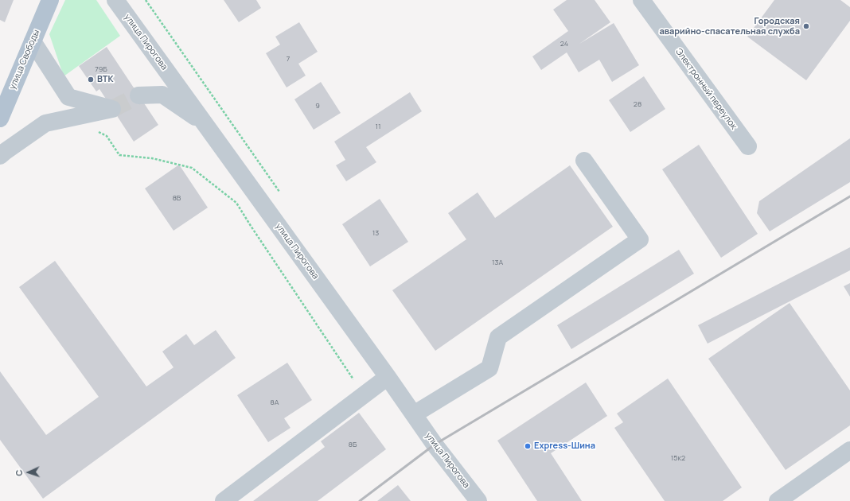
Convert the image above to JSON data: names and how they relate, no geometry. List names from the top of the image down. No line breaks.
{"streets":{"main road":["улица Свободы"],"street":["улица Пирогова","Электронный переулок"]},"places":["Городская аварийно-спасательная служба","ВТК","Express-Шина"],"house_numbers":["24","7","79Б","28","9","11","8В","13","13А","8А","8Б","15к2"],"north":"left"}
